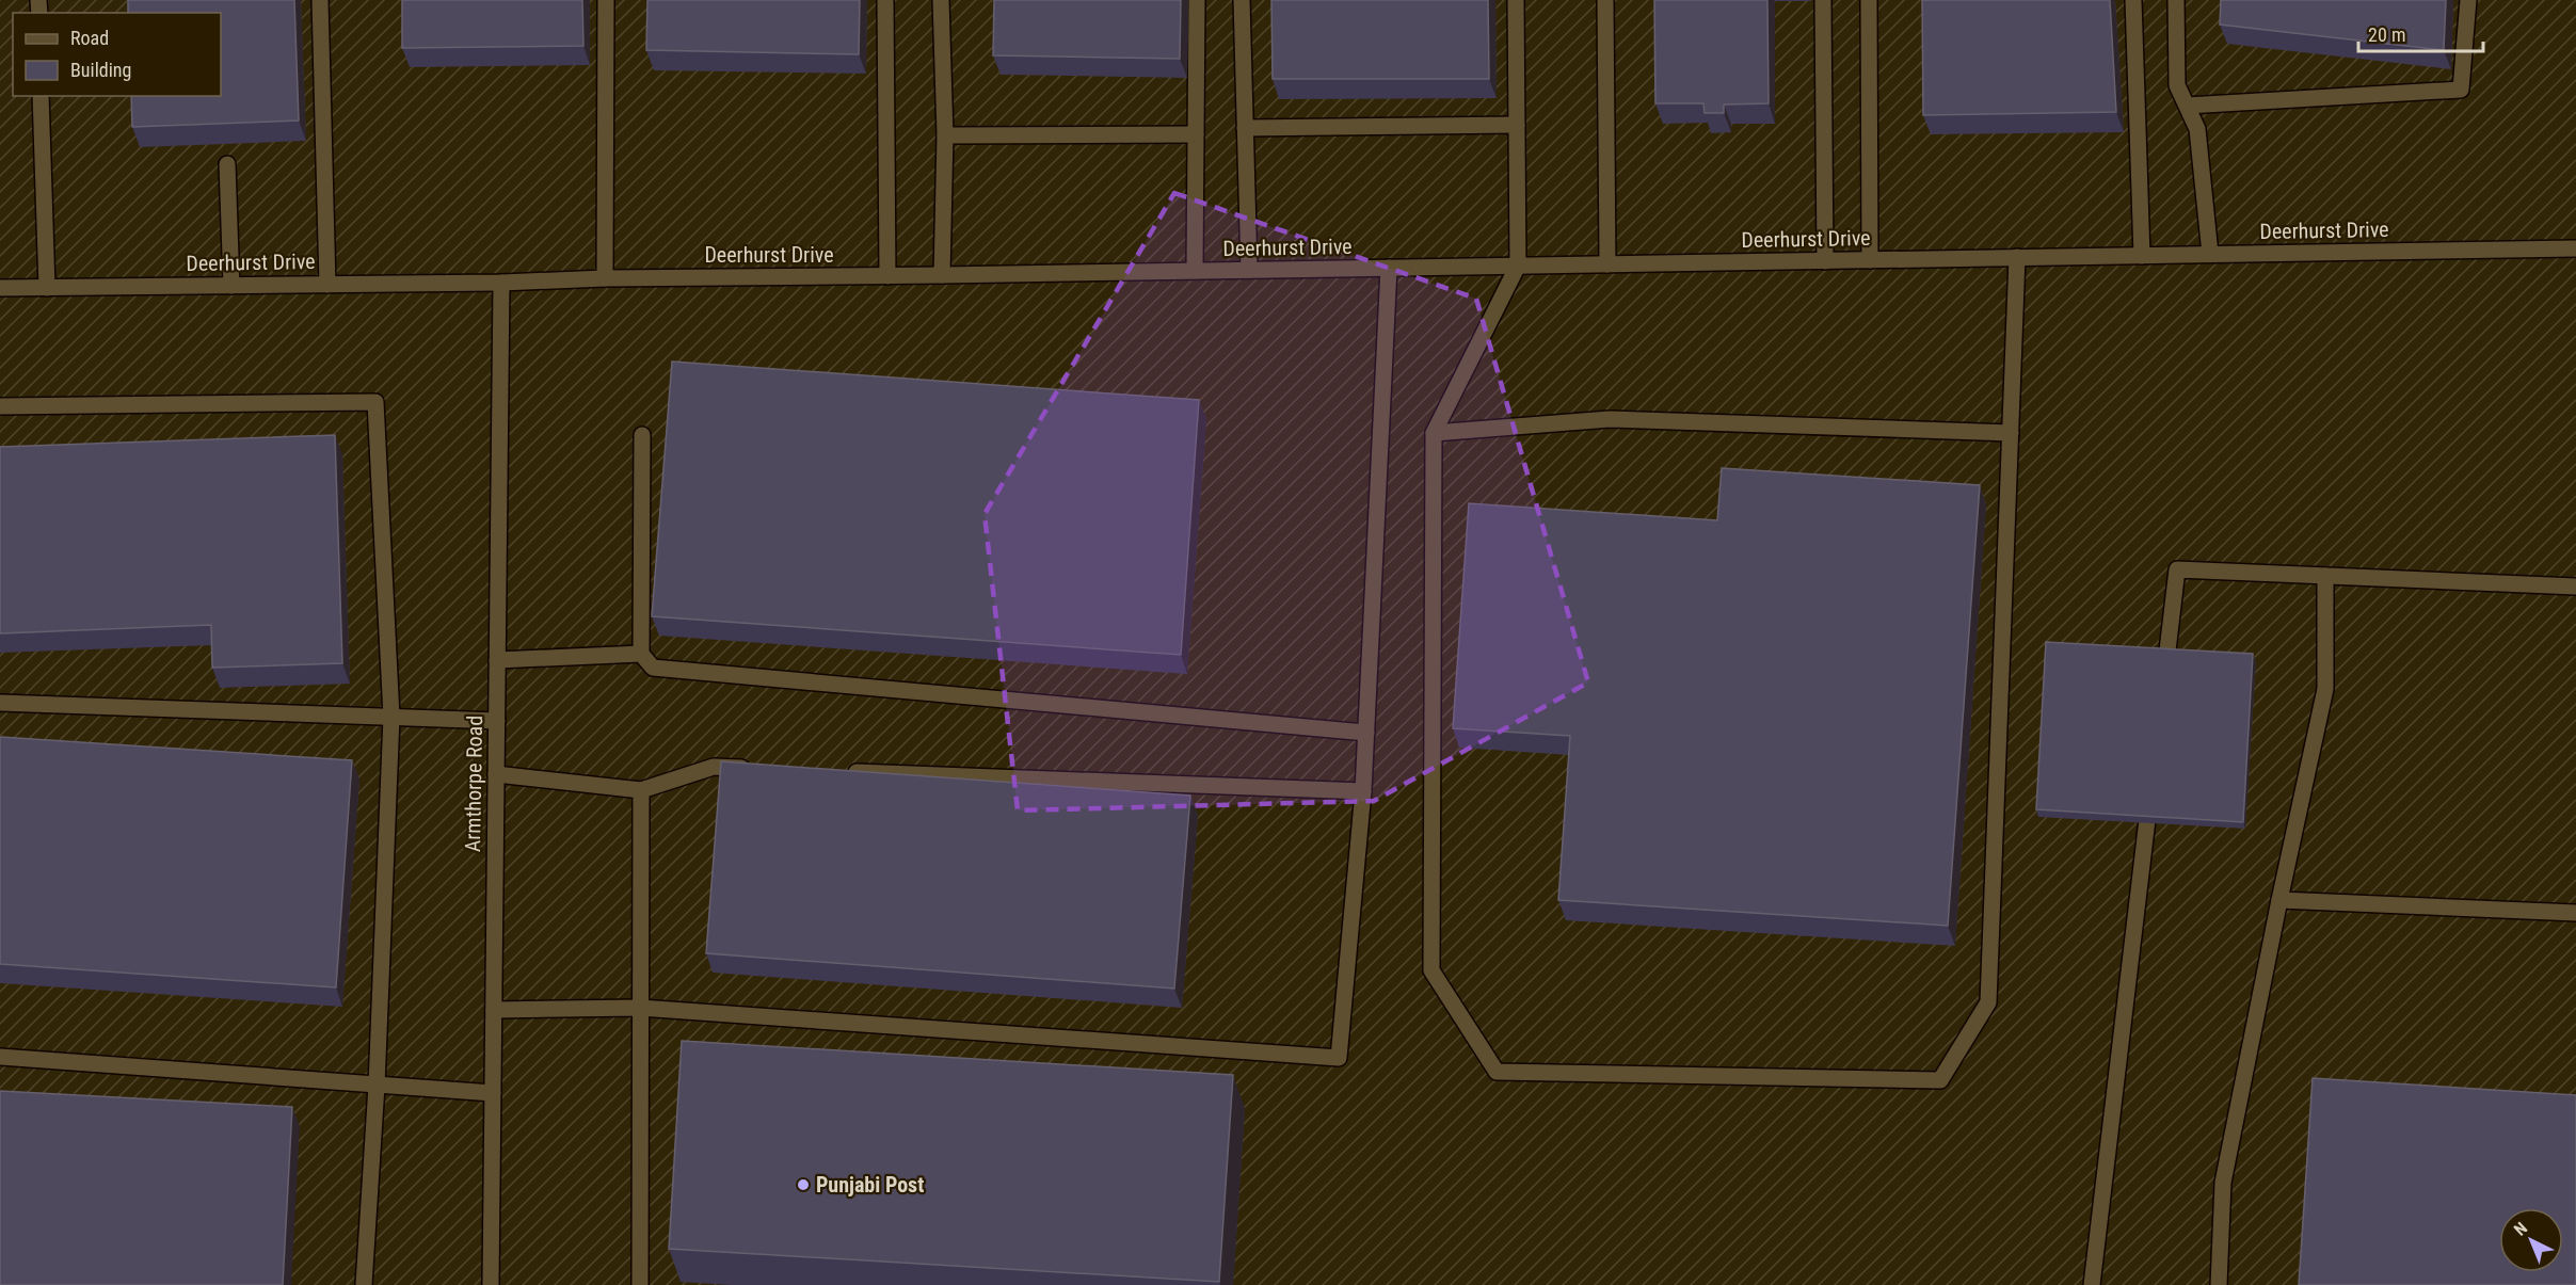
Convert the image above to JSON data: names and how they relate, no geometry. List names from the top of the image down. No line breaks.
{"streets":{"street":["Deerhurst Drive","Armthorpe Road"]},"crossings":[["Deerhurst Drive","Armthorpe Road"]],"places":["Punjabi Post"],"legend":["Road","Building"],"scale_bar":"20 m","north":"top left"}
